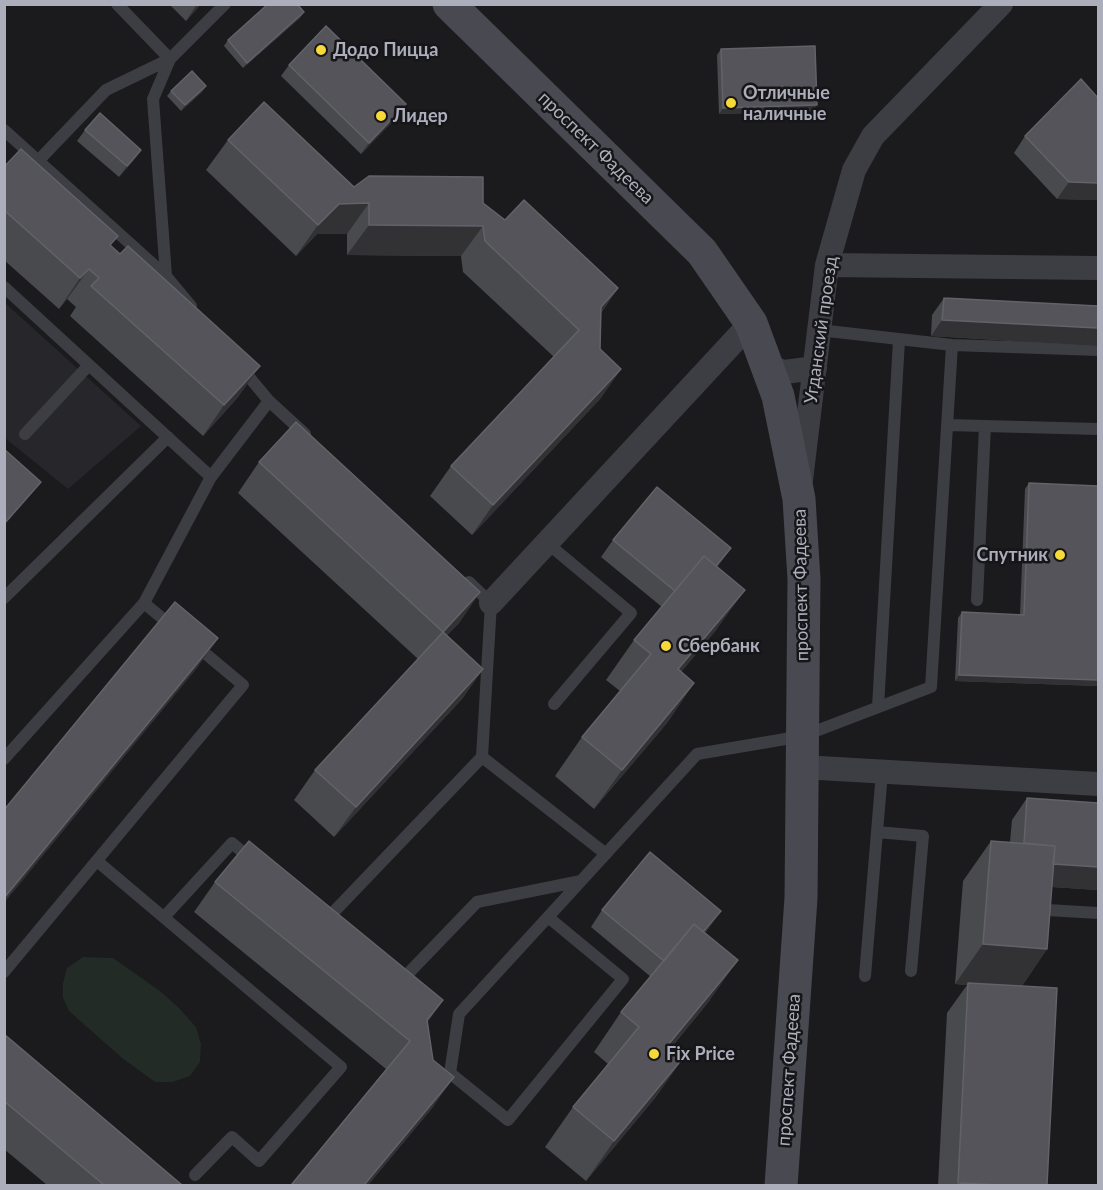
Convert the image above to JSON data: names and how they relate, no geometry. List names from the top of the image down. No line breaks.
{"streets":{"street":["проспект Фадеева","Угданский проезд"]},"crossings":[["проспект Фадеева","Угданский проезд"]],"places":["Додо Пицца","Отличные наличные","Лидер","Спутник","Сбербанк","Fix Price"]}
